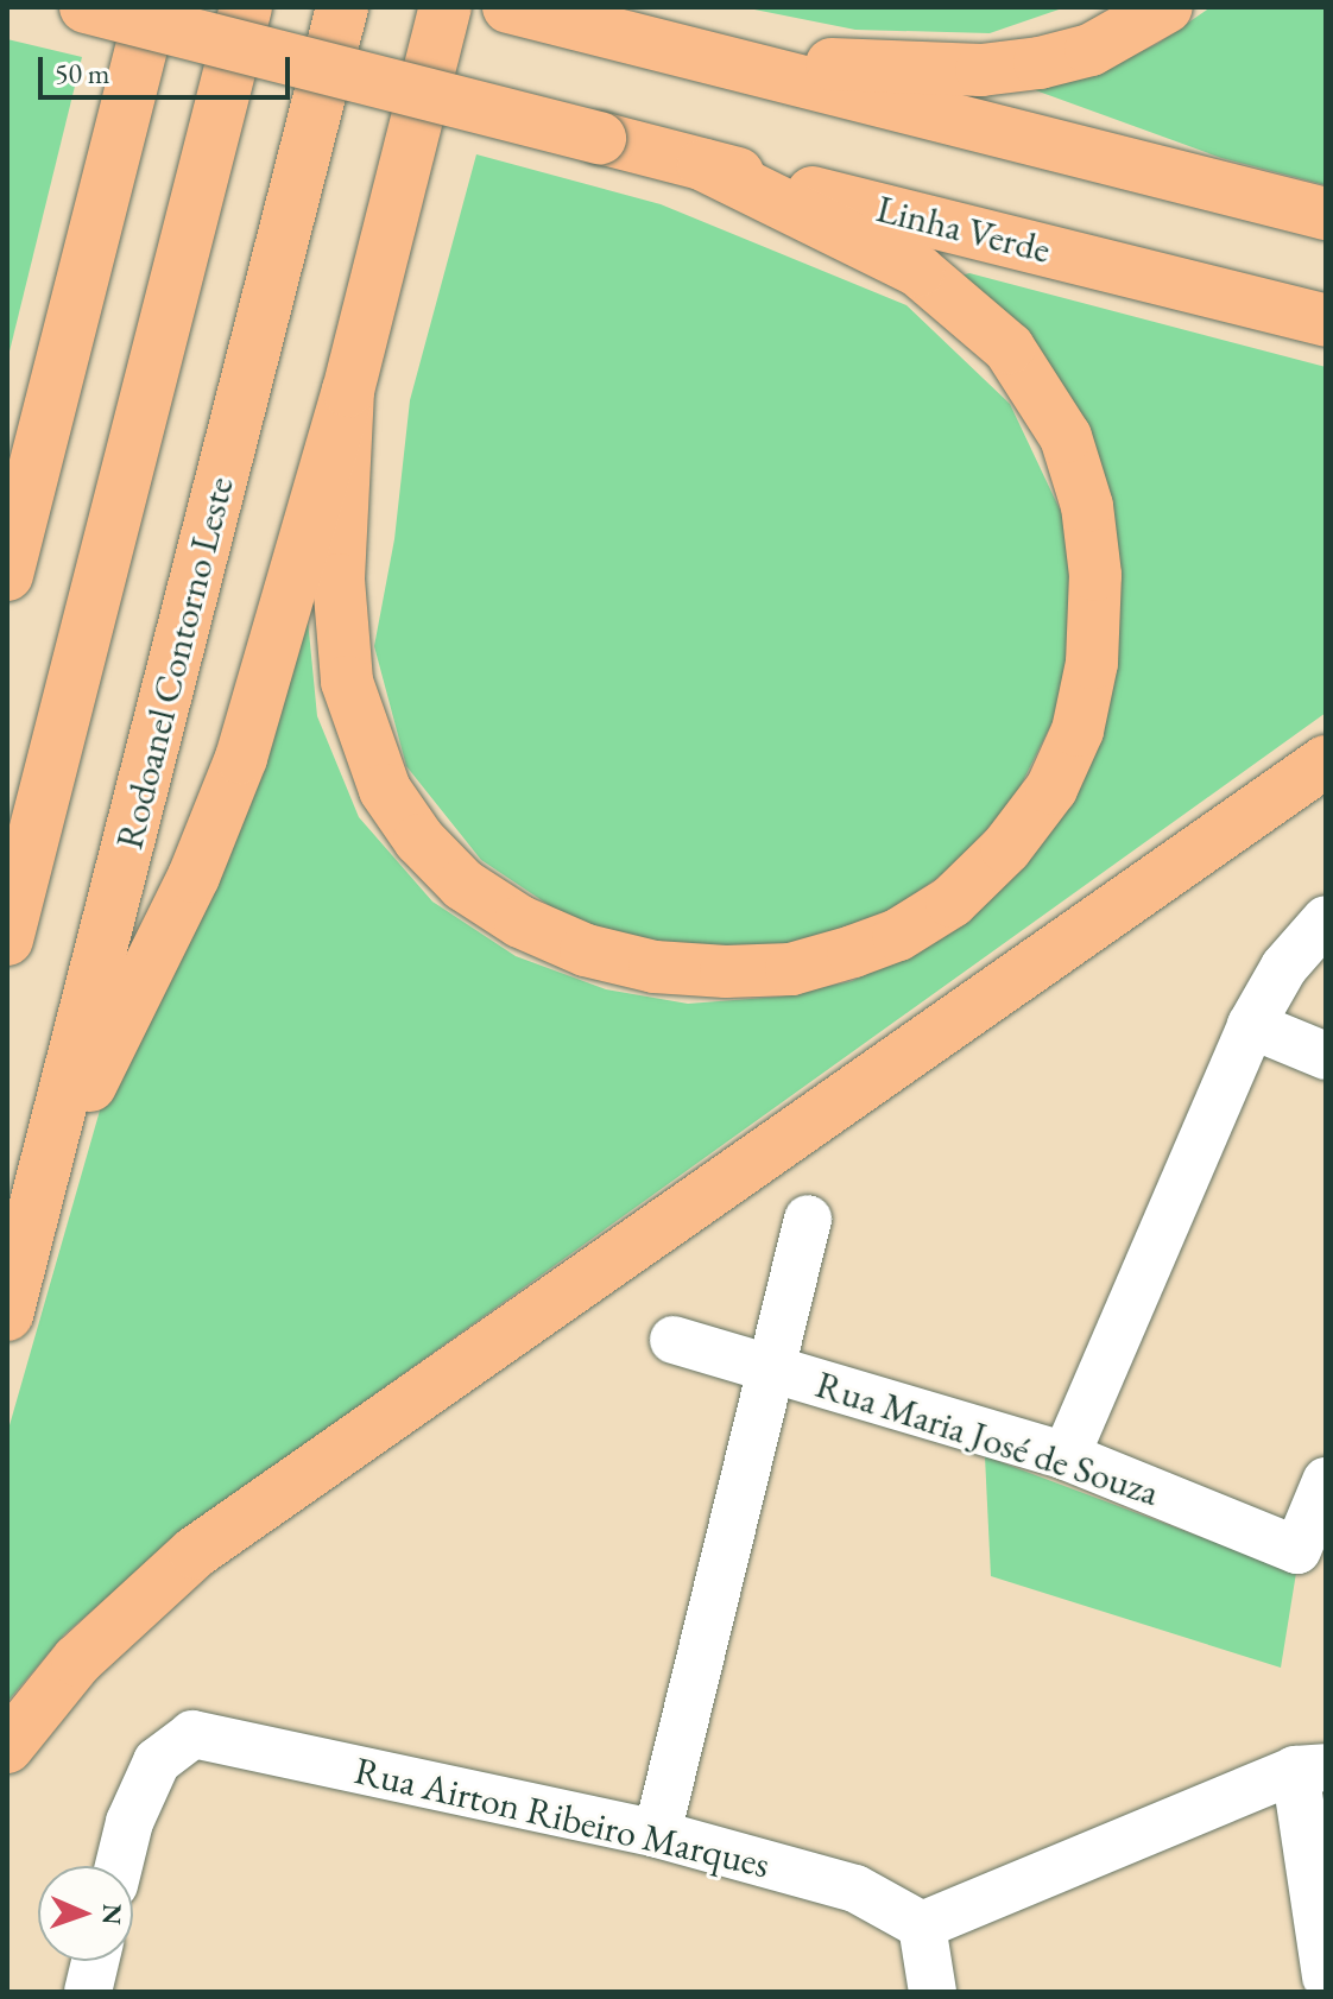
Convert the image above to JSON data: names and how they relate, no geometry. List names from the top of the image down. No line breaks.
{"streets":{"highway":["Linha Verde","Rodoanel Contorno Leste"],"street":["Rua Maria José de Souza","Rua Airton Ribeiro Marques"]},"scale_bar":"50 m","north":"right"}
